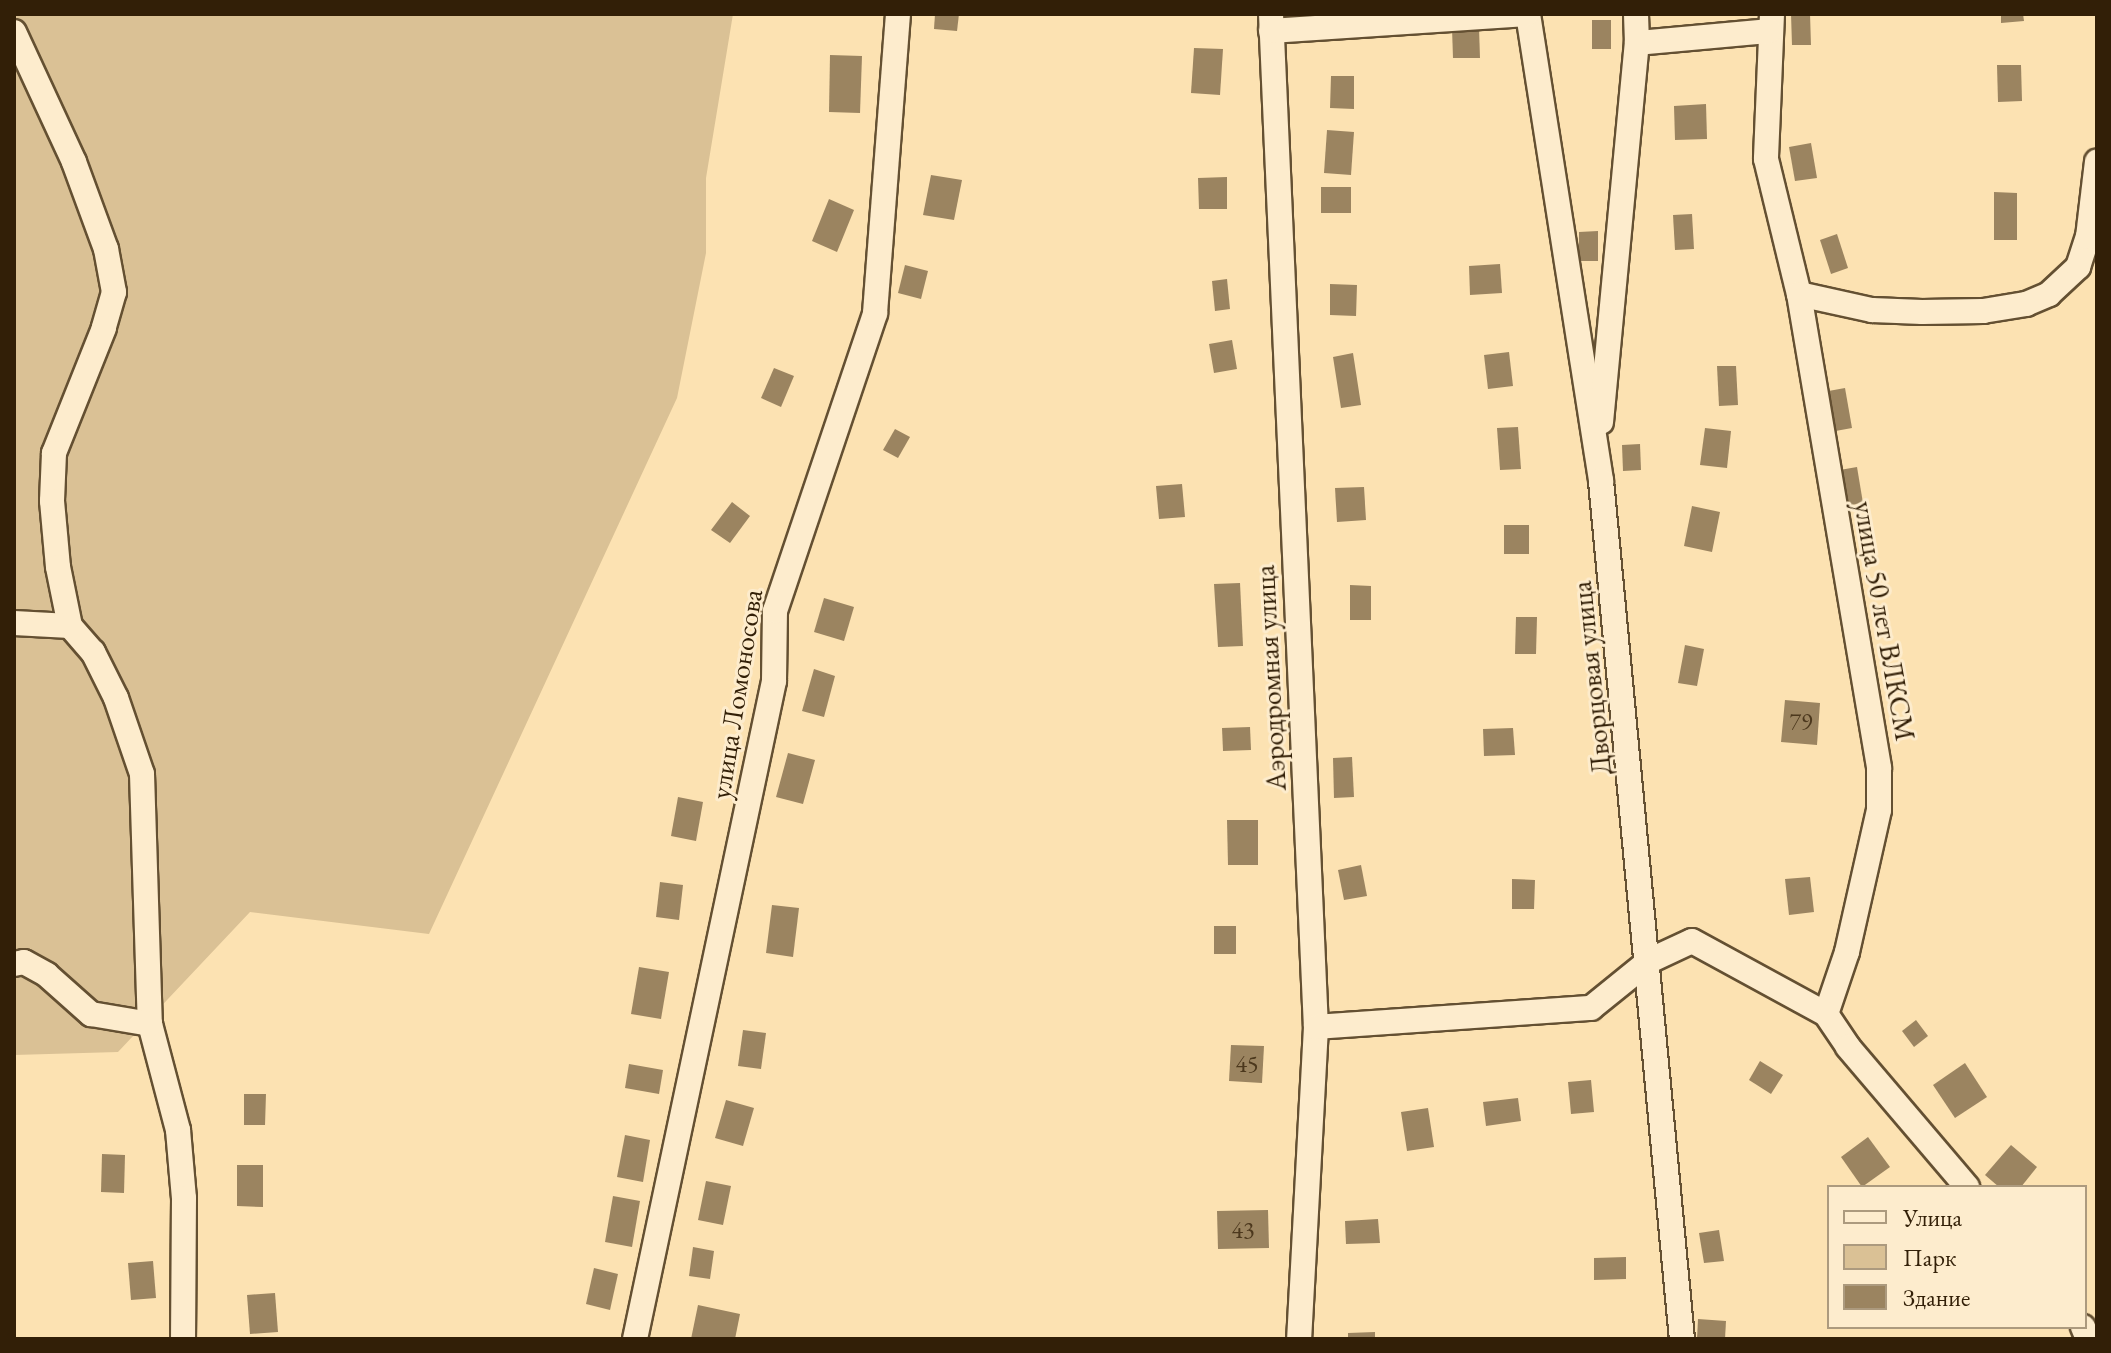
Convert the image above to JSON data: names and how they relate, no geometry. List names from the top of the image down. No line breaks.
{"streets":{"street":["улица 50 лет ВЛКСМ","Аэродромная улица","Дворцовая улица","улица Ломоносова"]},"house_numbers":["79","45","43"],"legend":["Улица","Парк","Здание"]}
